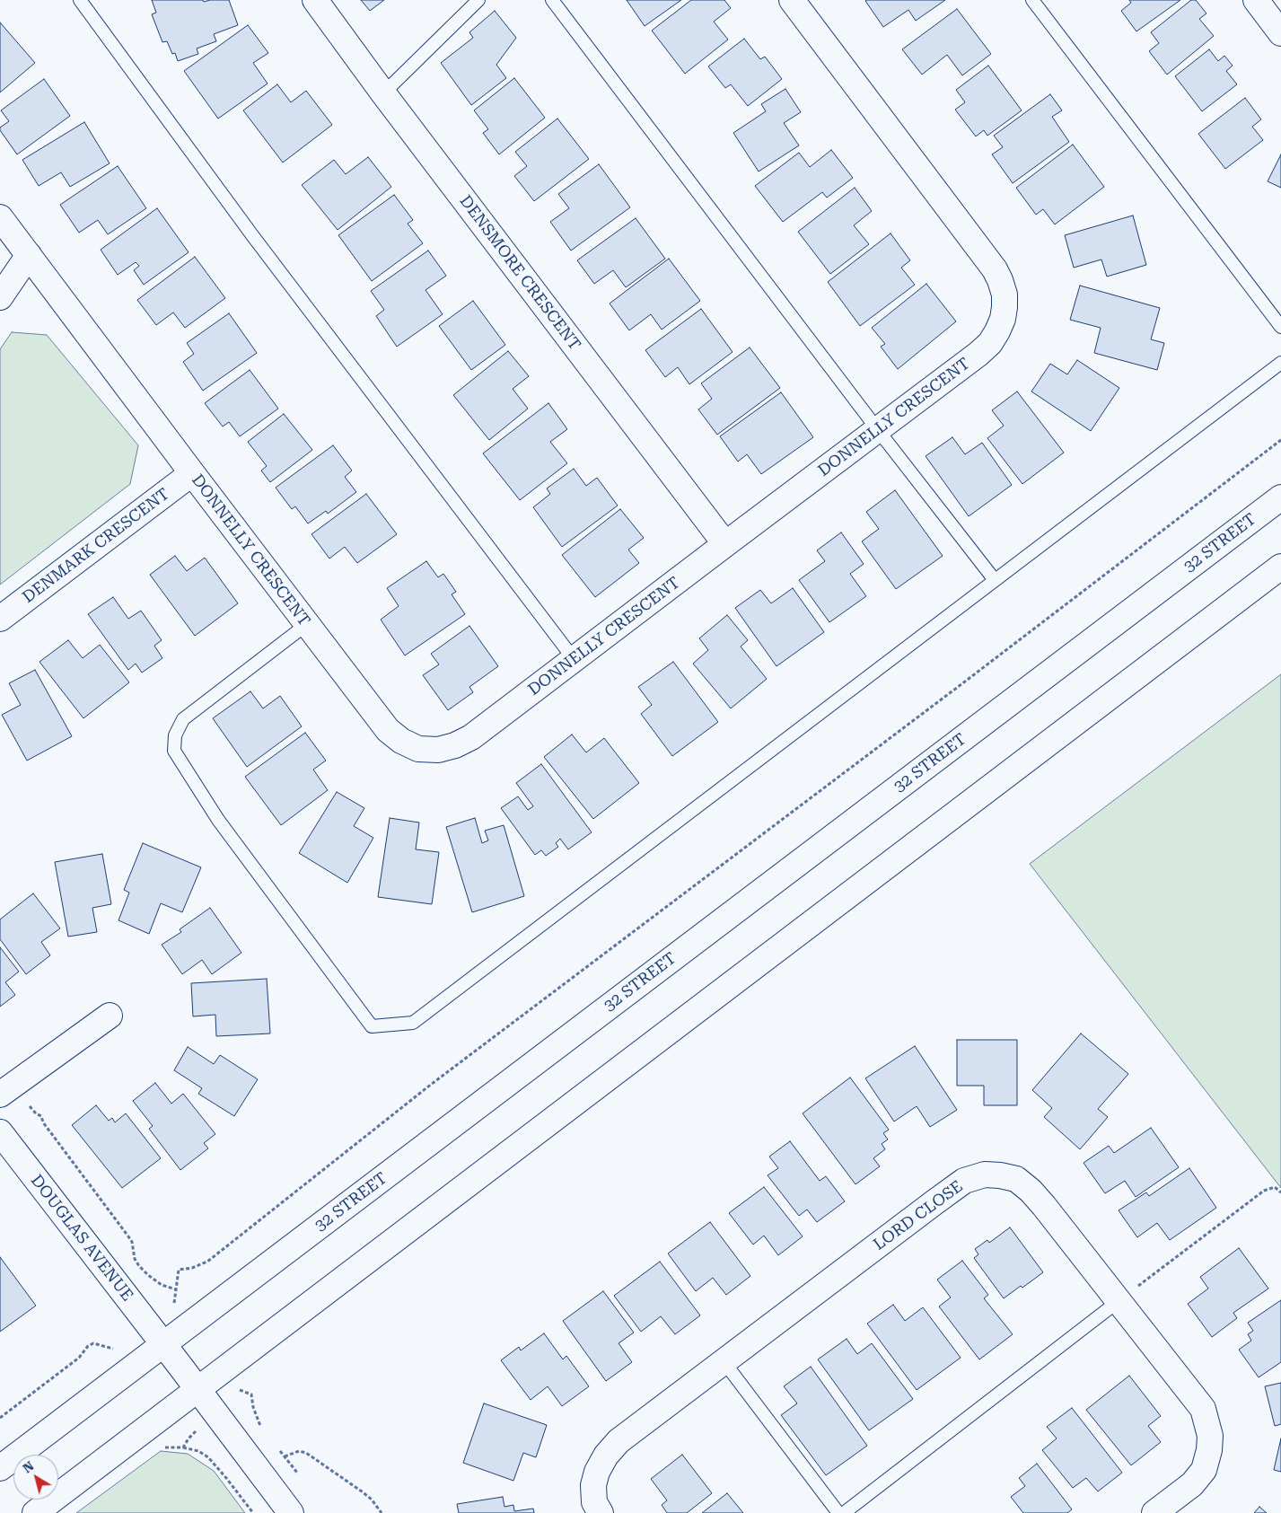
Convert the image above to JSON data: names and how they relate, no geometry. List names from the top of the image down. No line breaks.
{"streets":{"street":["DENSMORE CRESCENT","DONNELLY CRESCENT","32 STREET","DENMARK CRESCENT","LORD CLOSE","DOUGLAS AVENUE"]},"crossings":[["DENSMORE CRESCENT","DONNELLY CRESCENT"],["DONNELLY CRESCENT","DENMARK CRESCENT"],["32 STREET","DOUGLAS AVENUE"]],"north":"top left"}
